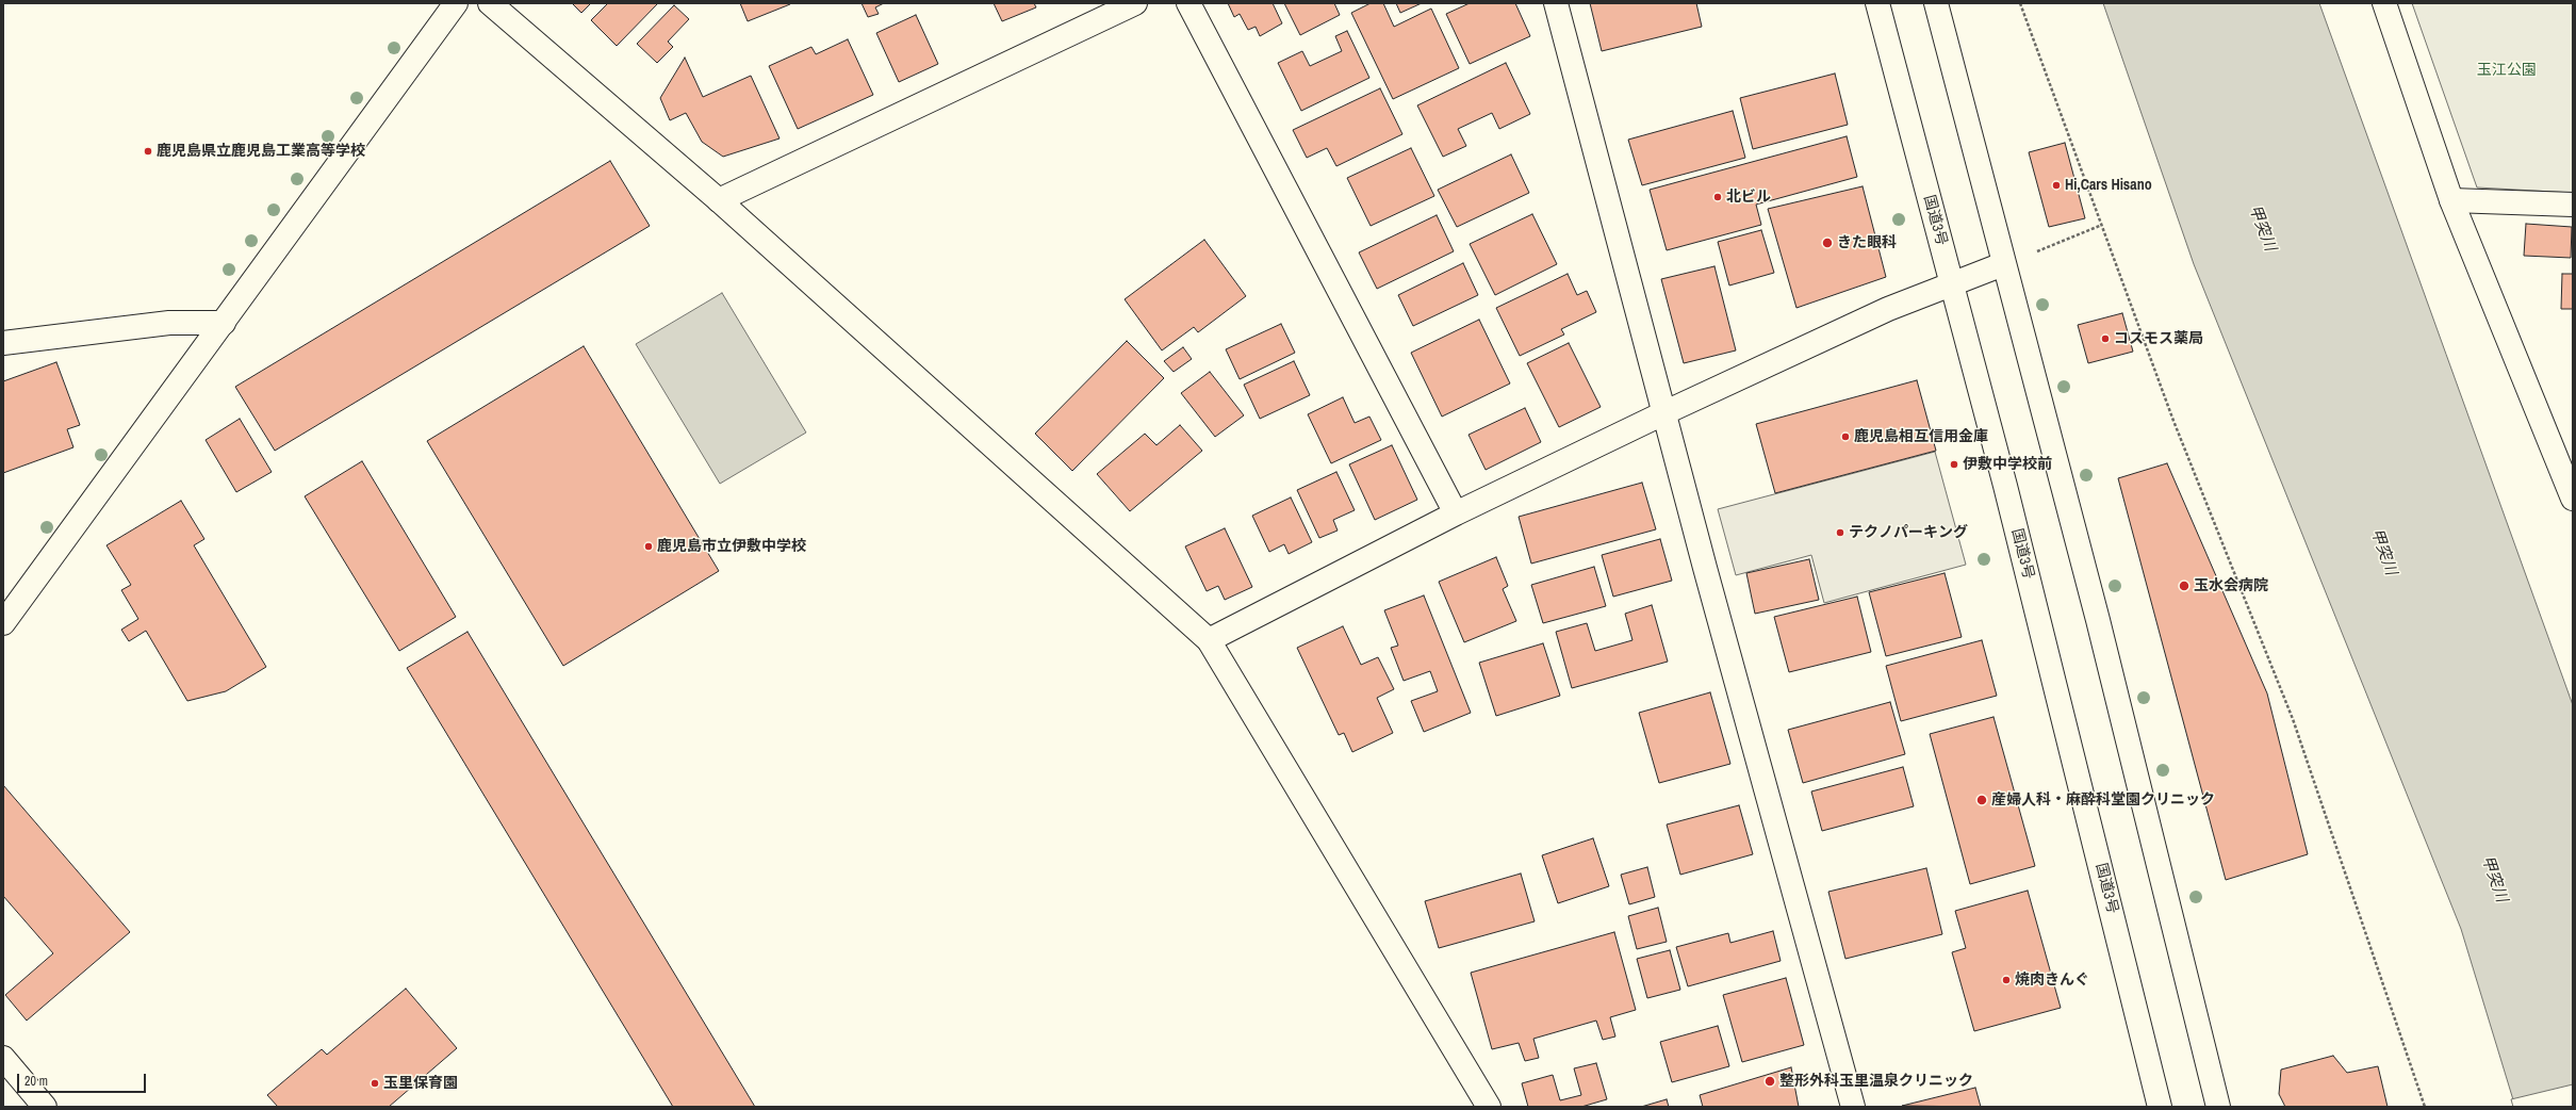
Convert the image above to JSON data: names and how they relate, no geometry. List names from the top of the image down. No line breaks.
{"streets":{"main road":["国道3号"]},"water":["甲突川"],"parks":["玉江公園"],"places":["鹿児島県立鹿児島工業高等学校","Hi,Cars Hisano","北ビル","きた眼科","コスモス薬局","鹿児島相互信用金庫","伊敷中学校前","テクノパーキング","鹿児島市立伊敷中学校","玉水会病院","産婦人科・麻酔科堂園クリニック","焼肉きんぐ","整形外科玉里温泉クリニック","玉里保育園"],"scale_bar":"20 m"}
